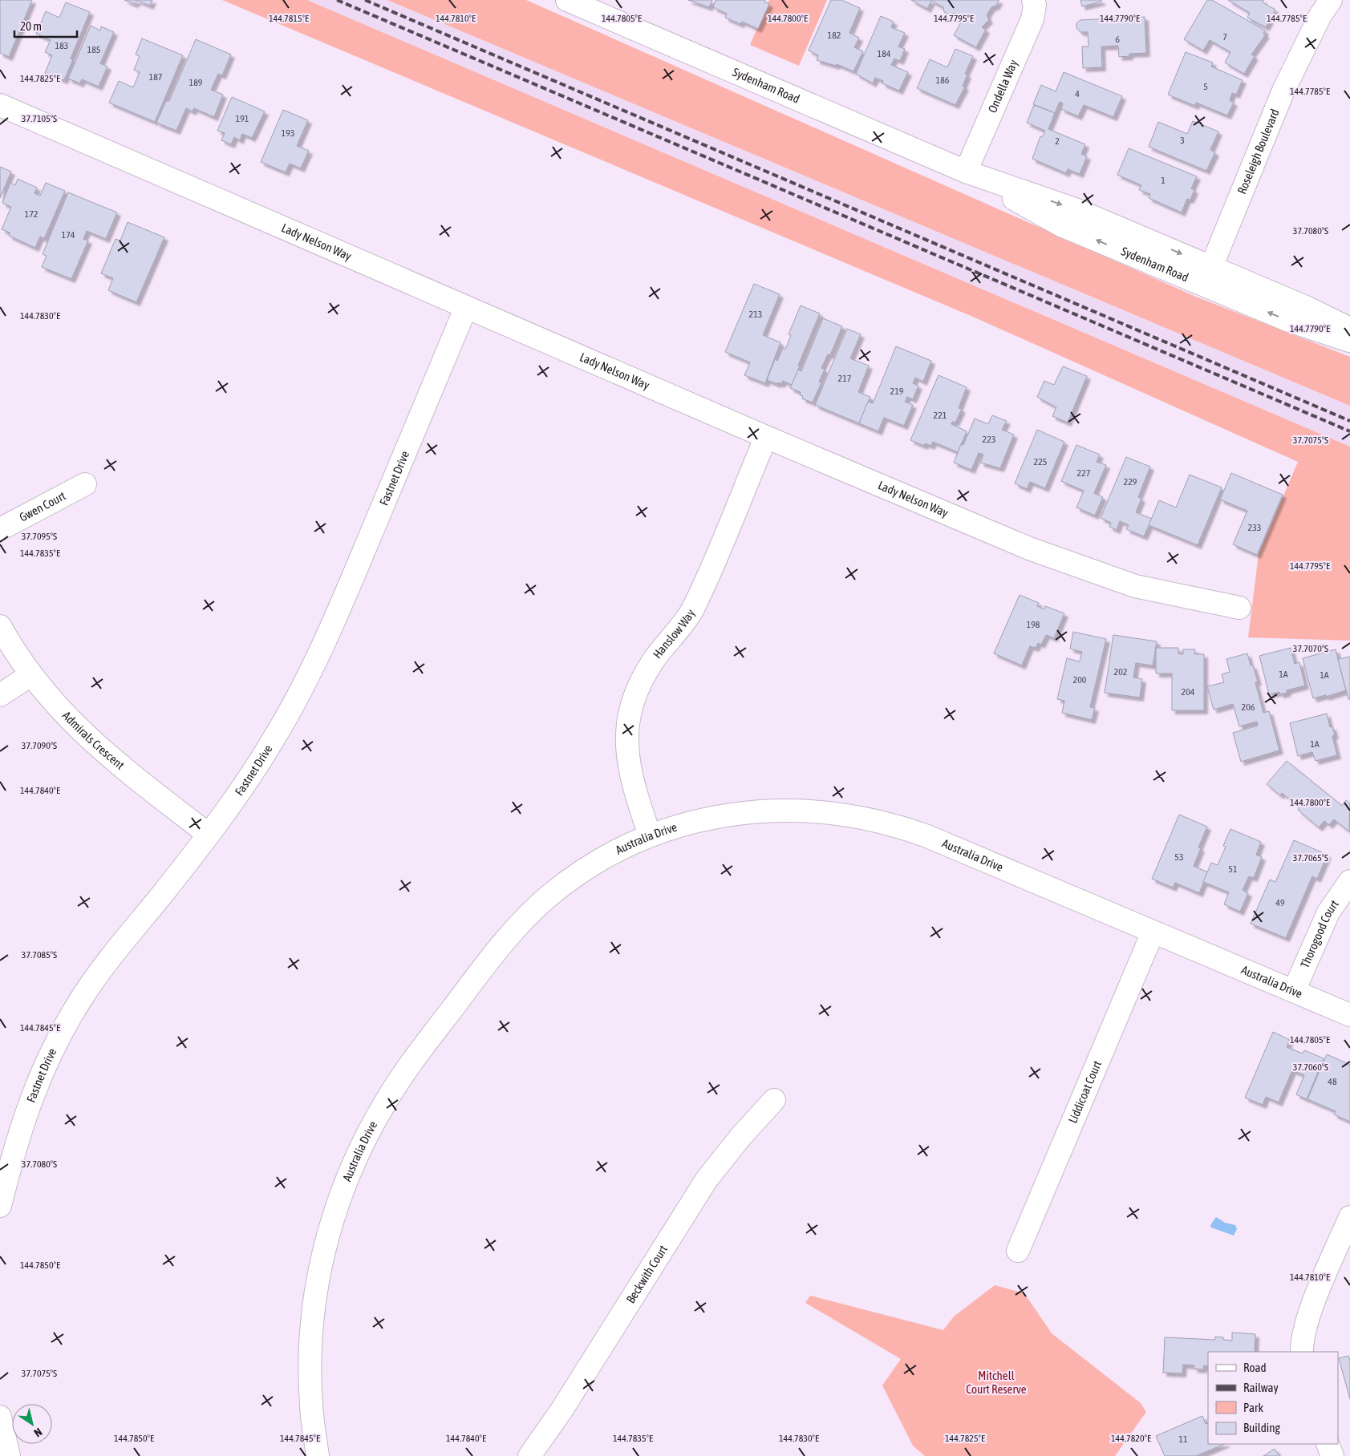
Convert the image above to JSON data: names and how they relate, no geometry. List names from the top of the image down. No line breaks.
{"streets":{"street":["Sydenham Road","Ondella Way","Roseleigh Boulevard","Lady Nelson Way","Fastnet Drive","Gwen Court","Hanslow Way","Admirals Crescent","Australia Drive","Thorogood Court","Liddicoat Court","Beckwith Court"]},"crossings":[["Sydenham Road","Ondella Way"],["Sydenham Road","Roseleigh Boulevard"],["Lady Nelson Way","Fastnet Drive"],["Lady Nelson Way","Hanslow Way"],["Fastnet Drive","Admirals Crescent"],["Hanslow Way","Australia Drive"],["Australia Drive","Thorogood Court"],["Australia Drive","Liddicoat Court"]],"parks":["Mitchell Court Reserve"],"house_numbers":["182","7","6","183","185","184","187","186","189","5","4","191","193","3","2","1","172","174","213","217","219","221","223","225","227","229","233","198","202","1A","1A","200","204","206","1A","53","51","49","48","11"],"legend":["Road","Railway","Park","Building"],"scale_bar":"20 m","north":"bottom right","coordinates":["144.7810°E","144.7805°E","144.7800°E","144.7795°E","144.7790°E","144.7815°E","144.7785°E","144.7825°E","37.7105°S","37.7080°S","144.7830°E","37.7075°S","37.7095°S","144.7835°E","37.7070°S","37.7090°S","144.7840°E","37.7065°S","37.7085°S","144.7845°E","37.7060°S","144.7850°E","144.7820°E"]}
